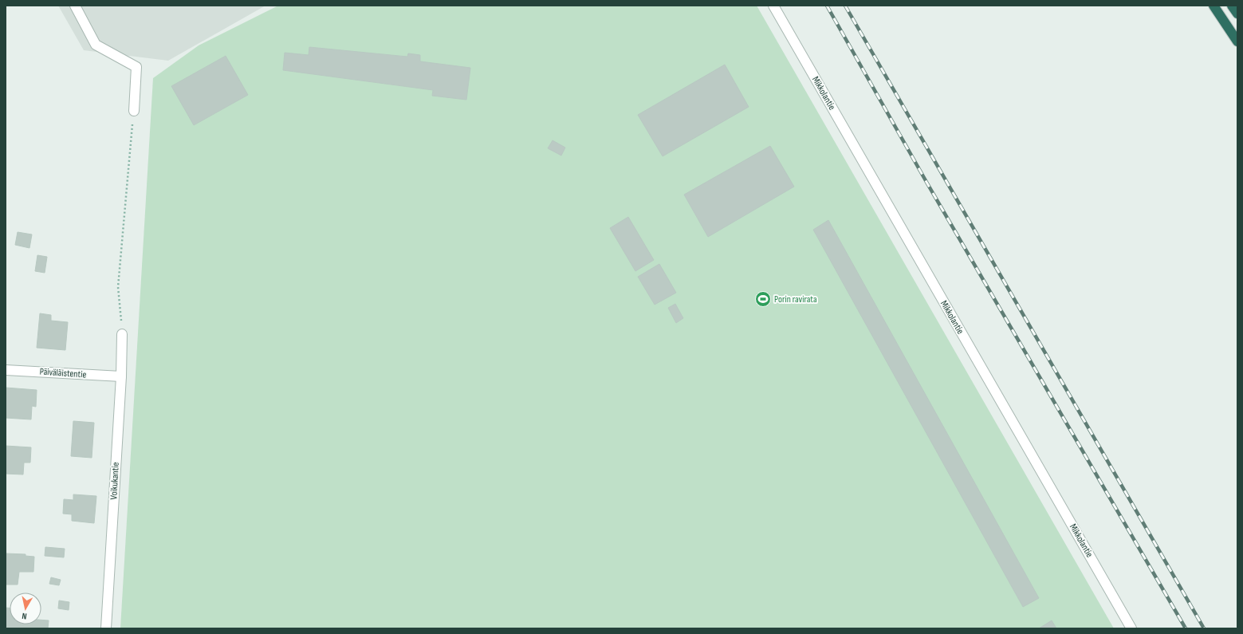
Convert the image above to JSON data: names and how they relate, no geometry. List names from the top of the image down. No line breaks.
{"streets":{"street":["Mikkolantie","Päiväläistentie","Voikukantie"]},"crossings":[["Päiväläistentie","Voikukantie"]],"places":{"sports":["Porin ravirata"]},"north":"bottom"}
